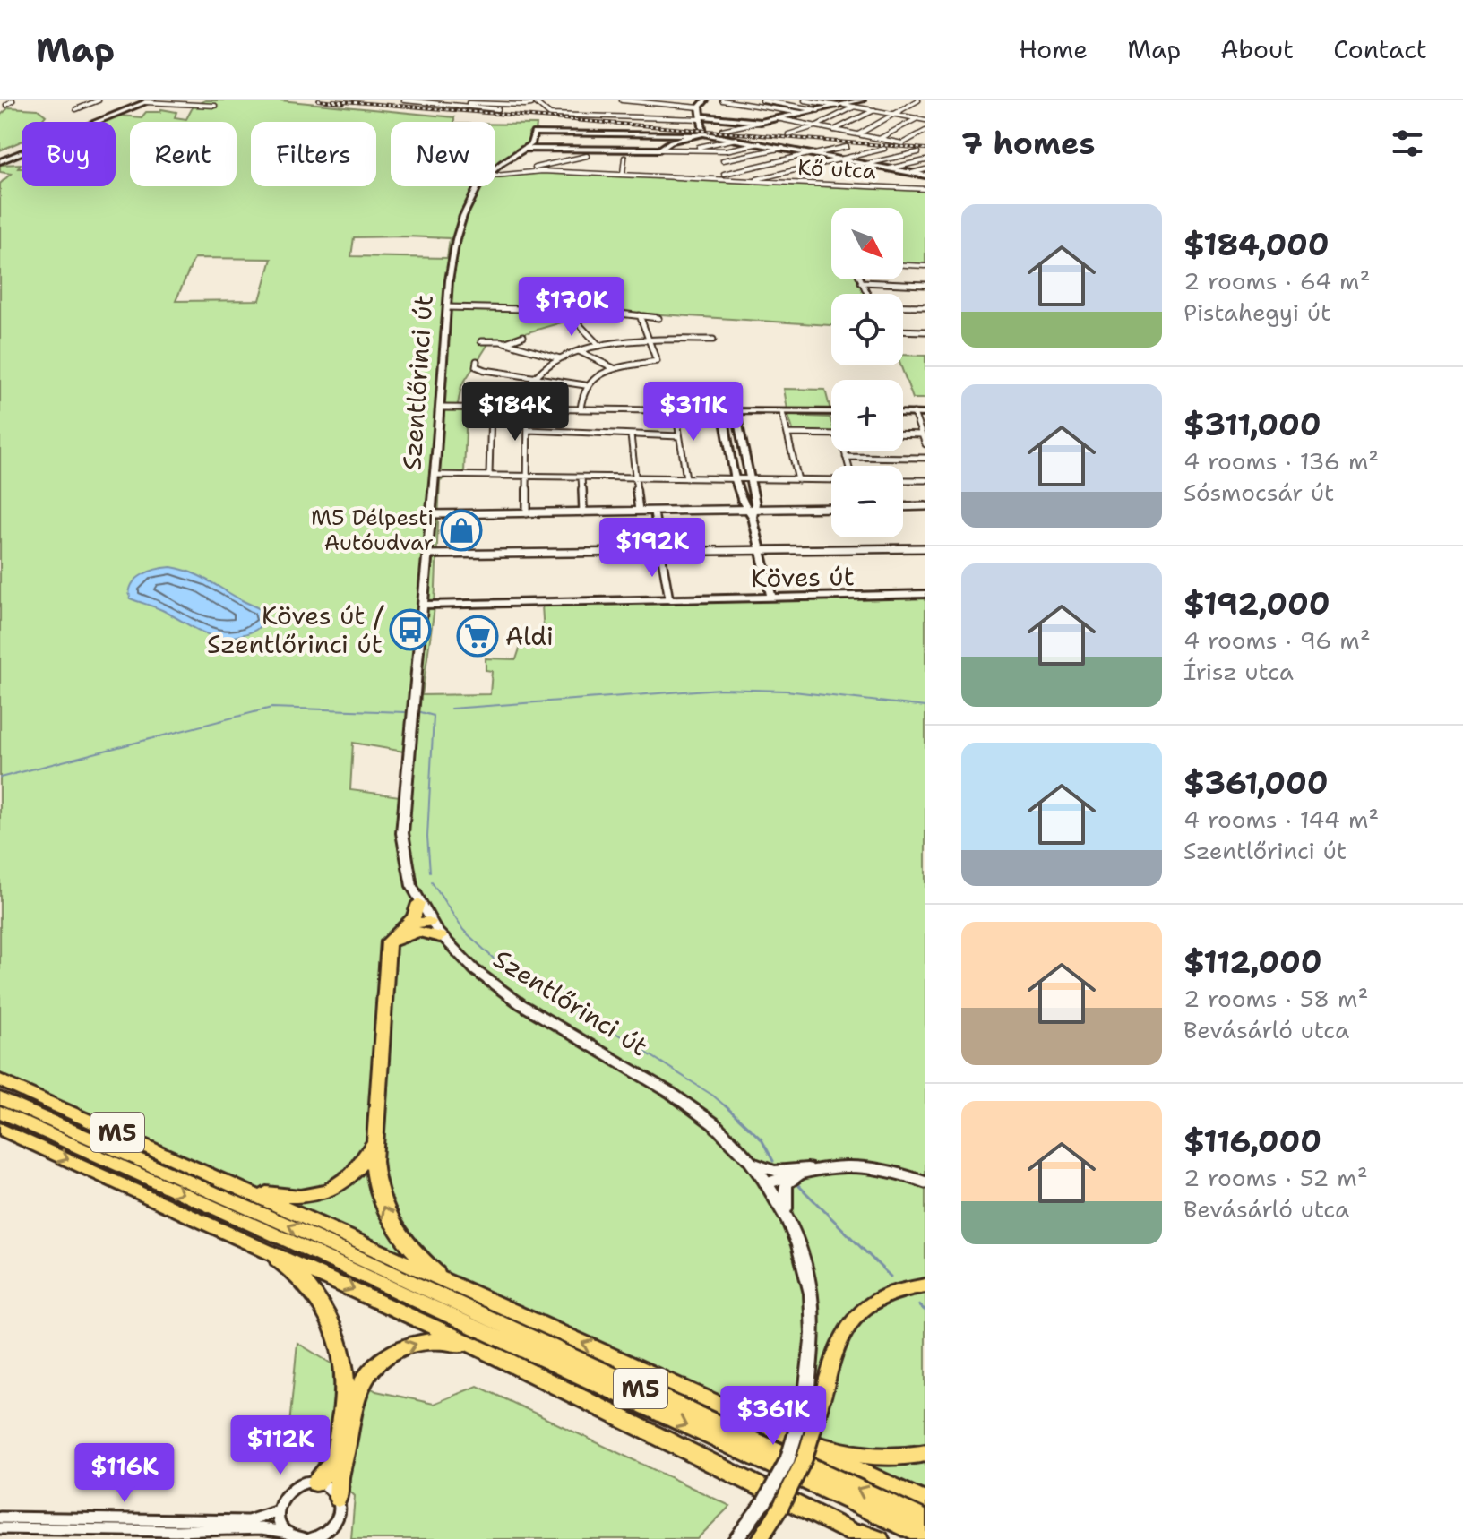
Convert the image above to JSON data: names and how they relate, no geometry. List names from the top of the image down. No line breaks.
{"streets":{"highway":["M5"],"main road":["Szentlőrinci út","Köves út"],"street":["Kő utca"]},"crossings":[["Szentlőrinci út","Köves út"]],"places":{"shop":["M5 Délpesti Autóudvar"],"bus stop":["Köves út / Szentlőrinci út"],"supermarket":["Aldi"]},"north":"bottom right","page":{"header":"Map","nav":["Home","Map","About","Contact"],"heading":"7 homes","chip":["Buy","Rent","Filters","New"],"list":[{"name":"$184,000","note":"2 rooms · 64 m² · Pistahegyi út"},{"name":"$311,000","note":"4 rooms · 136 m² · Sósmocsár út"},{"name":"$192,000","note":"4 rooms · 96 m² · Írisz utca"},{"name":"$361,000","note":"4 rooms · 144 m² · Szentlőrinci út"},{"name":"$112,000","note":"2 rooms · 58 m² · Bevásárló utca"},{"name":"$116,000","note":"2 rooms · 52 m² · Bevásárló utca"}],"map_buttons":["+","−"],"price":["$170K","$184K","$311K","$192K","$361K","$112K","$116K"]}}
